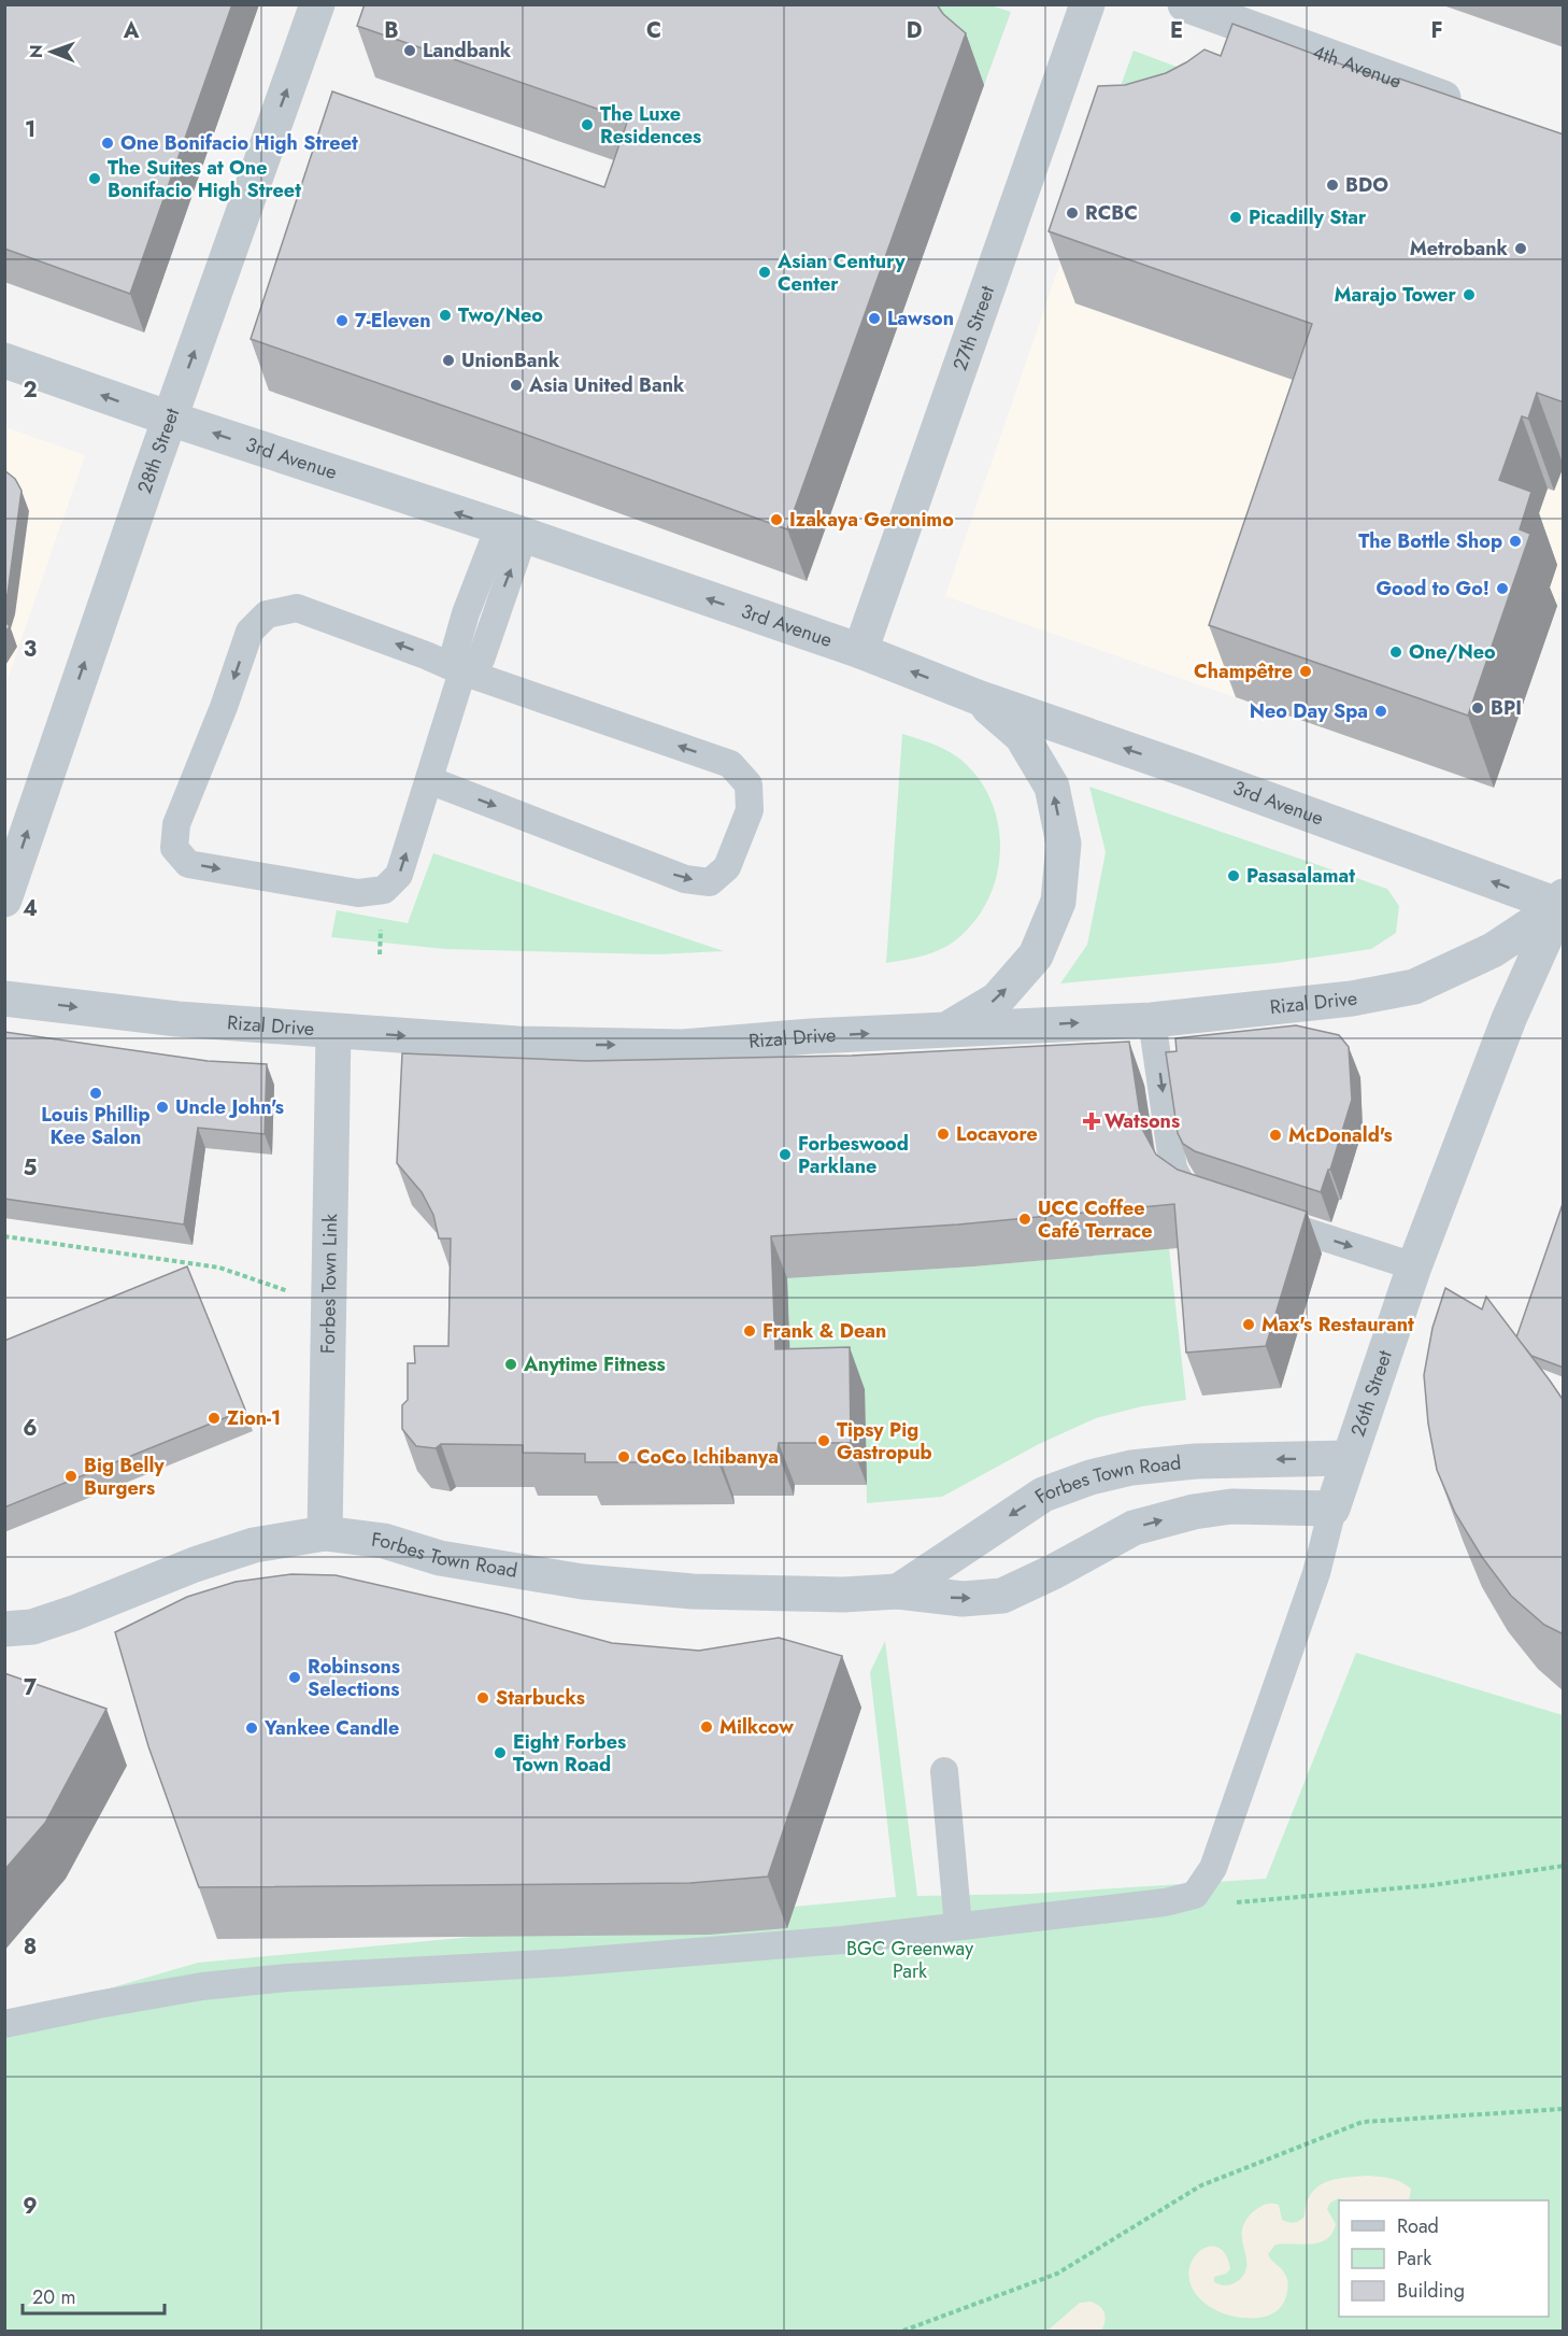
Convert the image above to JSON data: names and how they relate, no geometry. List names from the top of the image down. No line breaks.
{"streets":{"street":["4th Avenue","27th Street","28th Street","3rd Avenue","Rizal Drive","Forbes Town Link","26th Street","Forbes Town Road"]},"crossings":[["27th Street","3rd Avenue"],["28th Street","3rd Avenue"],["3rd Avenue","Rizal Drive"],["3rd Avenue","26th Street"],["Rizal Drive","Forbes Town Link"],["Rizal Drive","26th Street"],["Forbes Town Link","Forbes Town Road"],["26th Street","Forbes Town Road"]],"one_way":["28th Street","3rd Avenue","Rizal Drive"],"parks":["BGC Greenway Park"],"places":{"other":["Landbank","The Luxe Residences","One Bonifacio High Street","The Suites at One Bonifacio High Street","BDO","RCBC","Picadilly Star","Metrobank","Asian Century Center","Marajo Tower","Two/Neo","Lawson","7-Eleven","UnionBank","Asia United Bank","Izakaya Geronimo","The Bottle Shop","Good to Go!","One/Neo","Champêtre","BPI","Neo Day Spa","Pasasalamat","Louis Phillip Kee Salon","Uncle John's","Locavore","McDonald's","Forbeswood Parklane","UCC Coffee Café Terrace","Max's Restaurant","Frank & Dean","Anytime Fitness","Zion-1","Tipsy Pig Gastropub","CoCo Ichibanya","Big Belly Burgers","Robinsons Selections","Starbucks","Milkcow","Yankee Candle","Eight Forbes Town Road"],"health":["Watsons"]},"legend":["Road","Park","Building"],"scale_bar":"20 m","north":"left","grid":{"columns":["A","B","C","D","E","F"],"rows":["1","2","3","4","5","6","7","8","9"]}}
